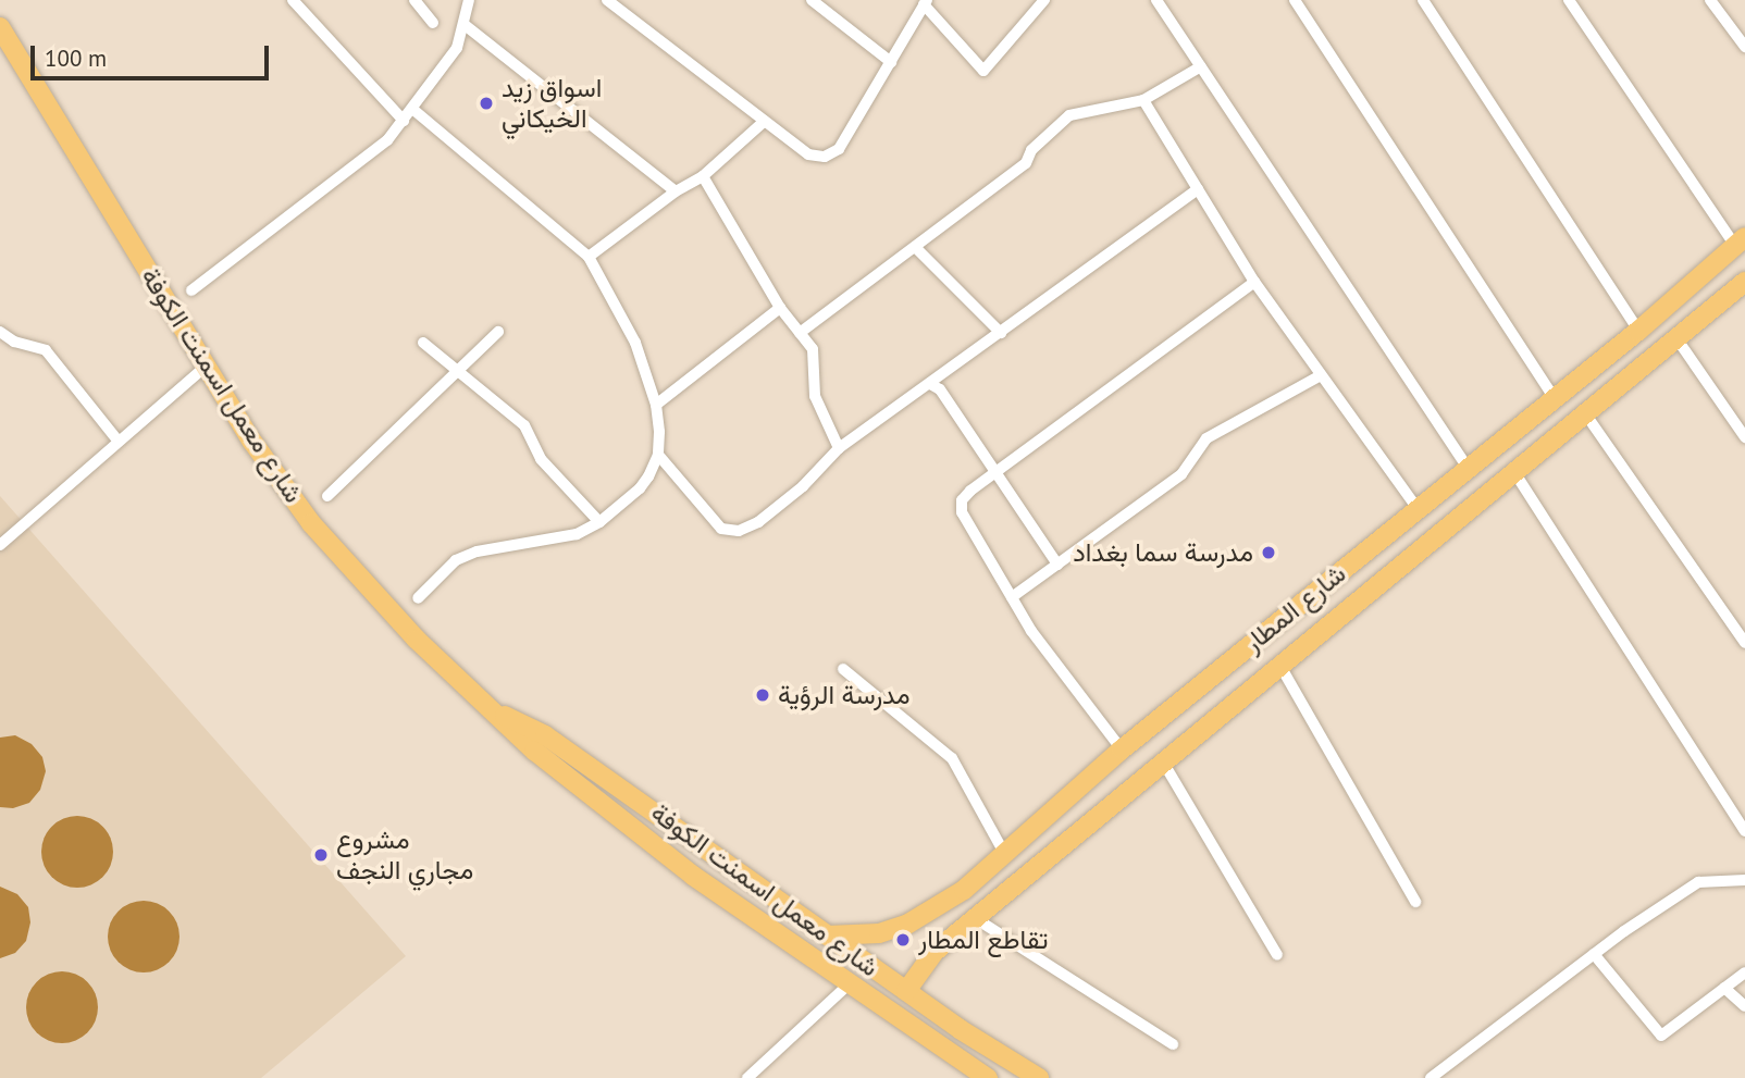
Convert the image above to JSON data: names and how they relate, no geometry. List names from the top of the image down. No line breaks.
{"streets":{"main road":["شارع معمل اسمنت الكوفة","شارع المطار"]},"crossings":[["شارع معمل اسمنت الكوفة","شارع المطار"]],"places":["اسواق زيد الخيكاني","مدرسة سما بغداد","مدرسة الرؤية","مشروع مجاري النجف","تقاطع المطار"],"scale_bar":"100 m"}
